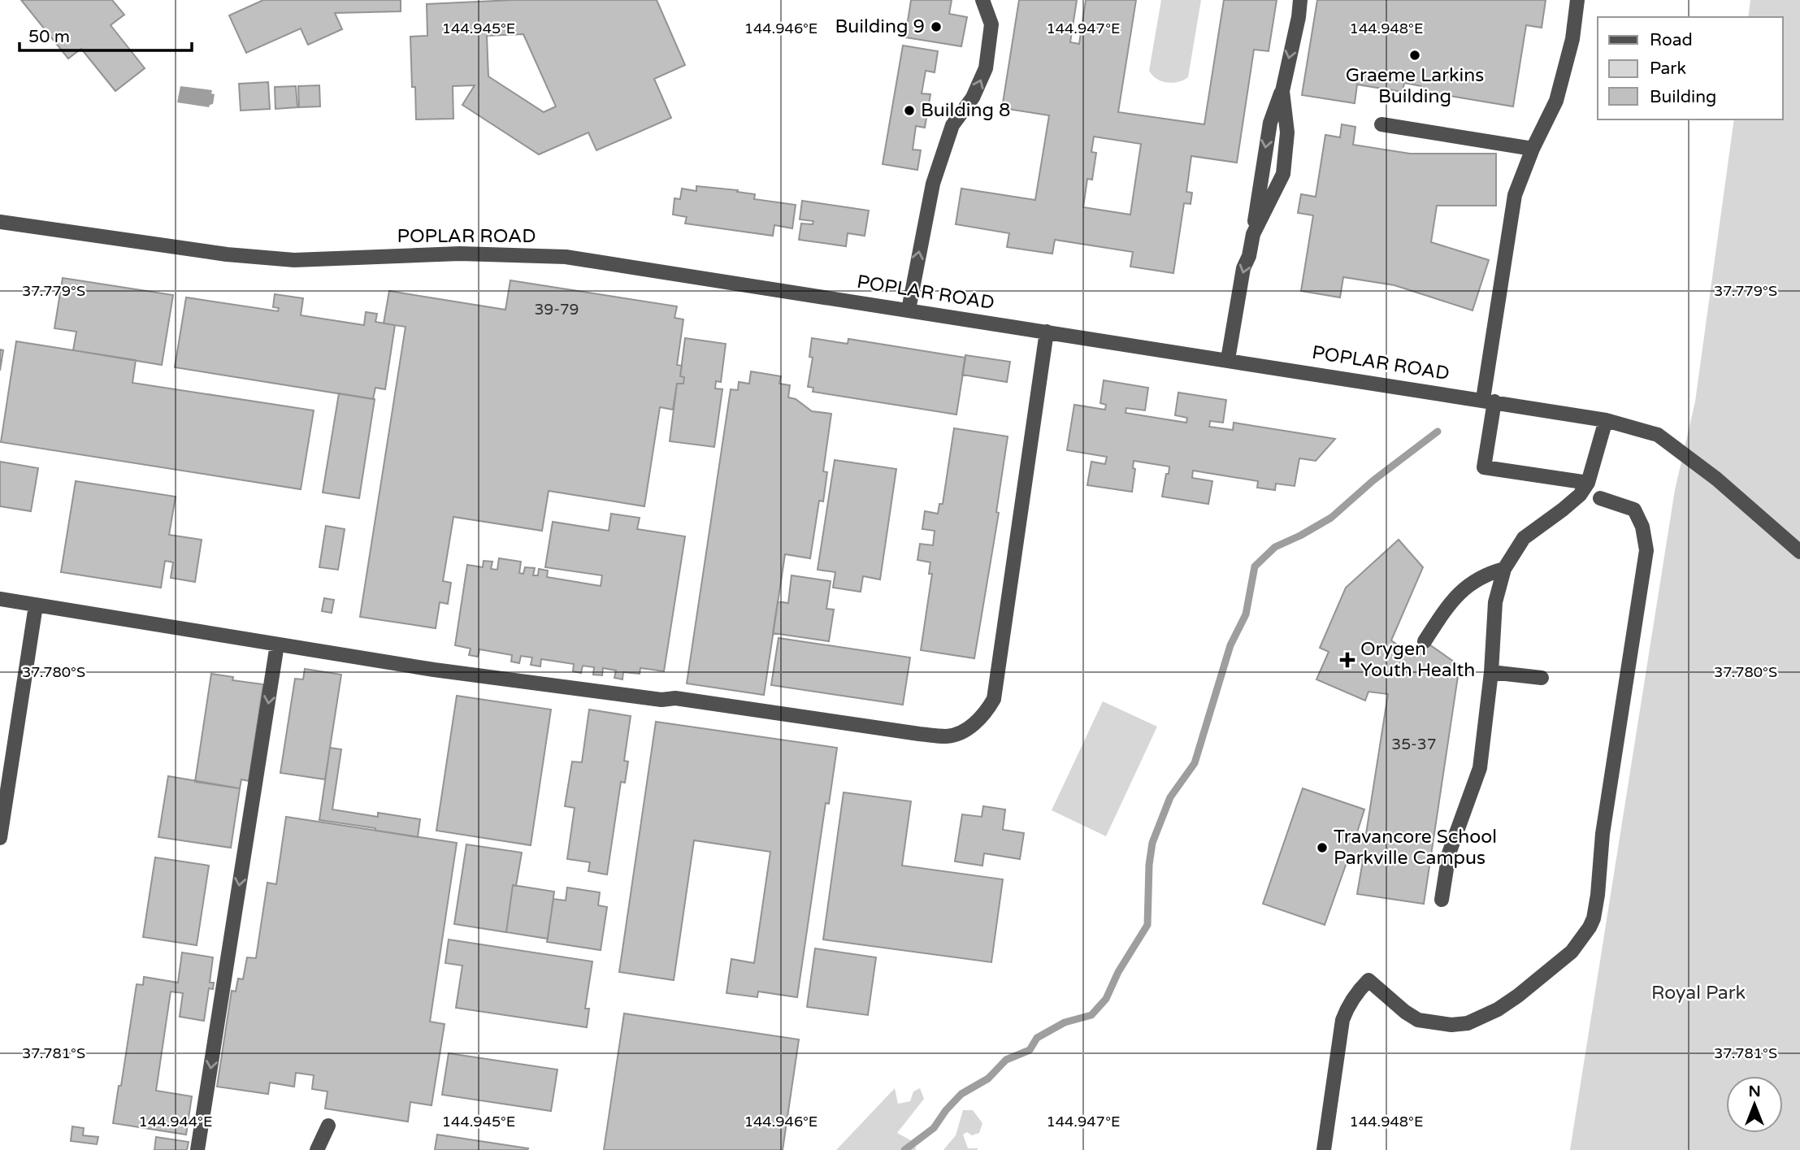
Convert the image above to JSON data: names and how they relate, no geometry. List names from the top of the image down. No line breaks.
{"streets":{"street":["POPLAR ROAD"]},"parks":["Royal Park"],"places":{"other":["Building 9","Graeme Larkins Building","Building 8","Travancore School Parkville Campus"],"health":["Orygen Youth Health"]},"house_numbers":["39-79","35-37"],"legend":["Road","Park","Building"],"scale_bar":"50 m","north":"top","coordinates":["144.945°E","144.946°E","144.947°E","144.948°E","37.779°S","37.780°S","37.781°S","144.944°E"]}
